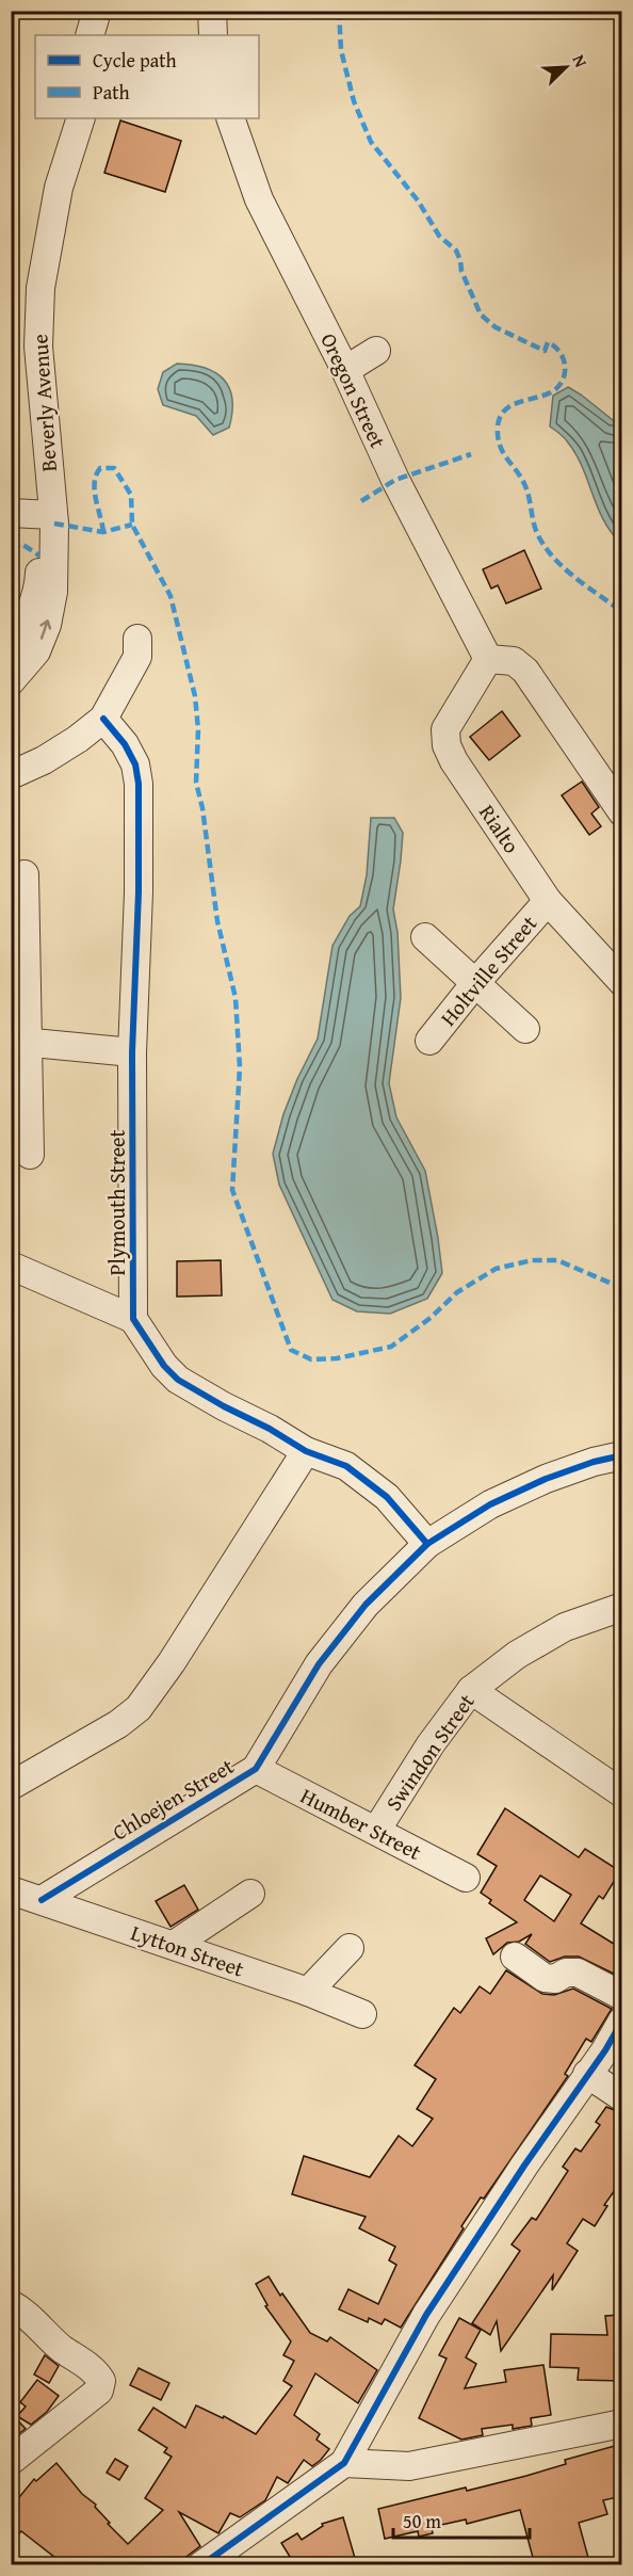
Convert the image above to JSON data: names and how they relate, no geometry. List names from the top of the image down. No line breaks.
{"streets":{"street":["Oregon Street","Beverly Avenue","Rialto","Holtville Street","Plymouth Street","Swindon Street","Chloejen Street","Humber Street","Lytton Street"]},"crossings":[["Oregon Street","Rialto"],["Rialto","Holtville Street"],["Swindon Street","Humber Street"],["Chloejen Street","Humber Street"],["Chloejen Street","Lytton Street"]],"legend":["Cycle path","Path"],"scale_bar":"50 m","north":"top right"}
